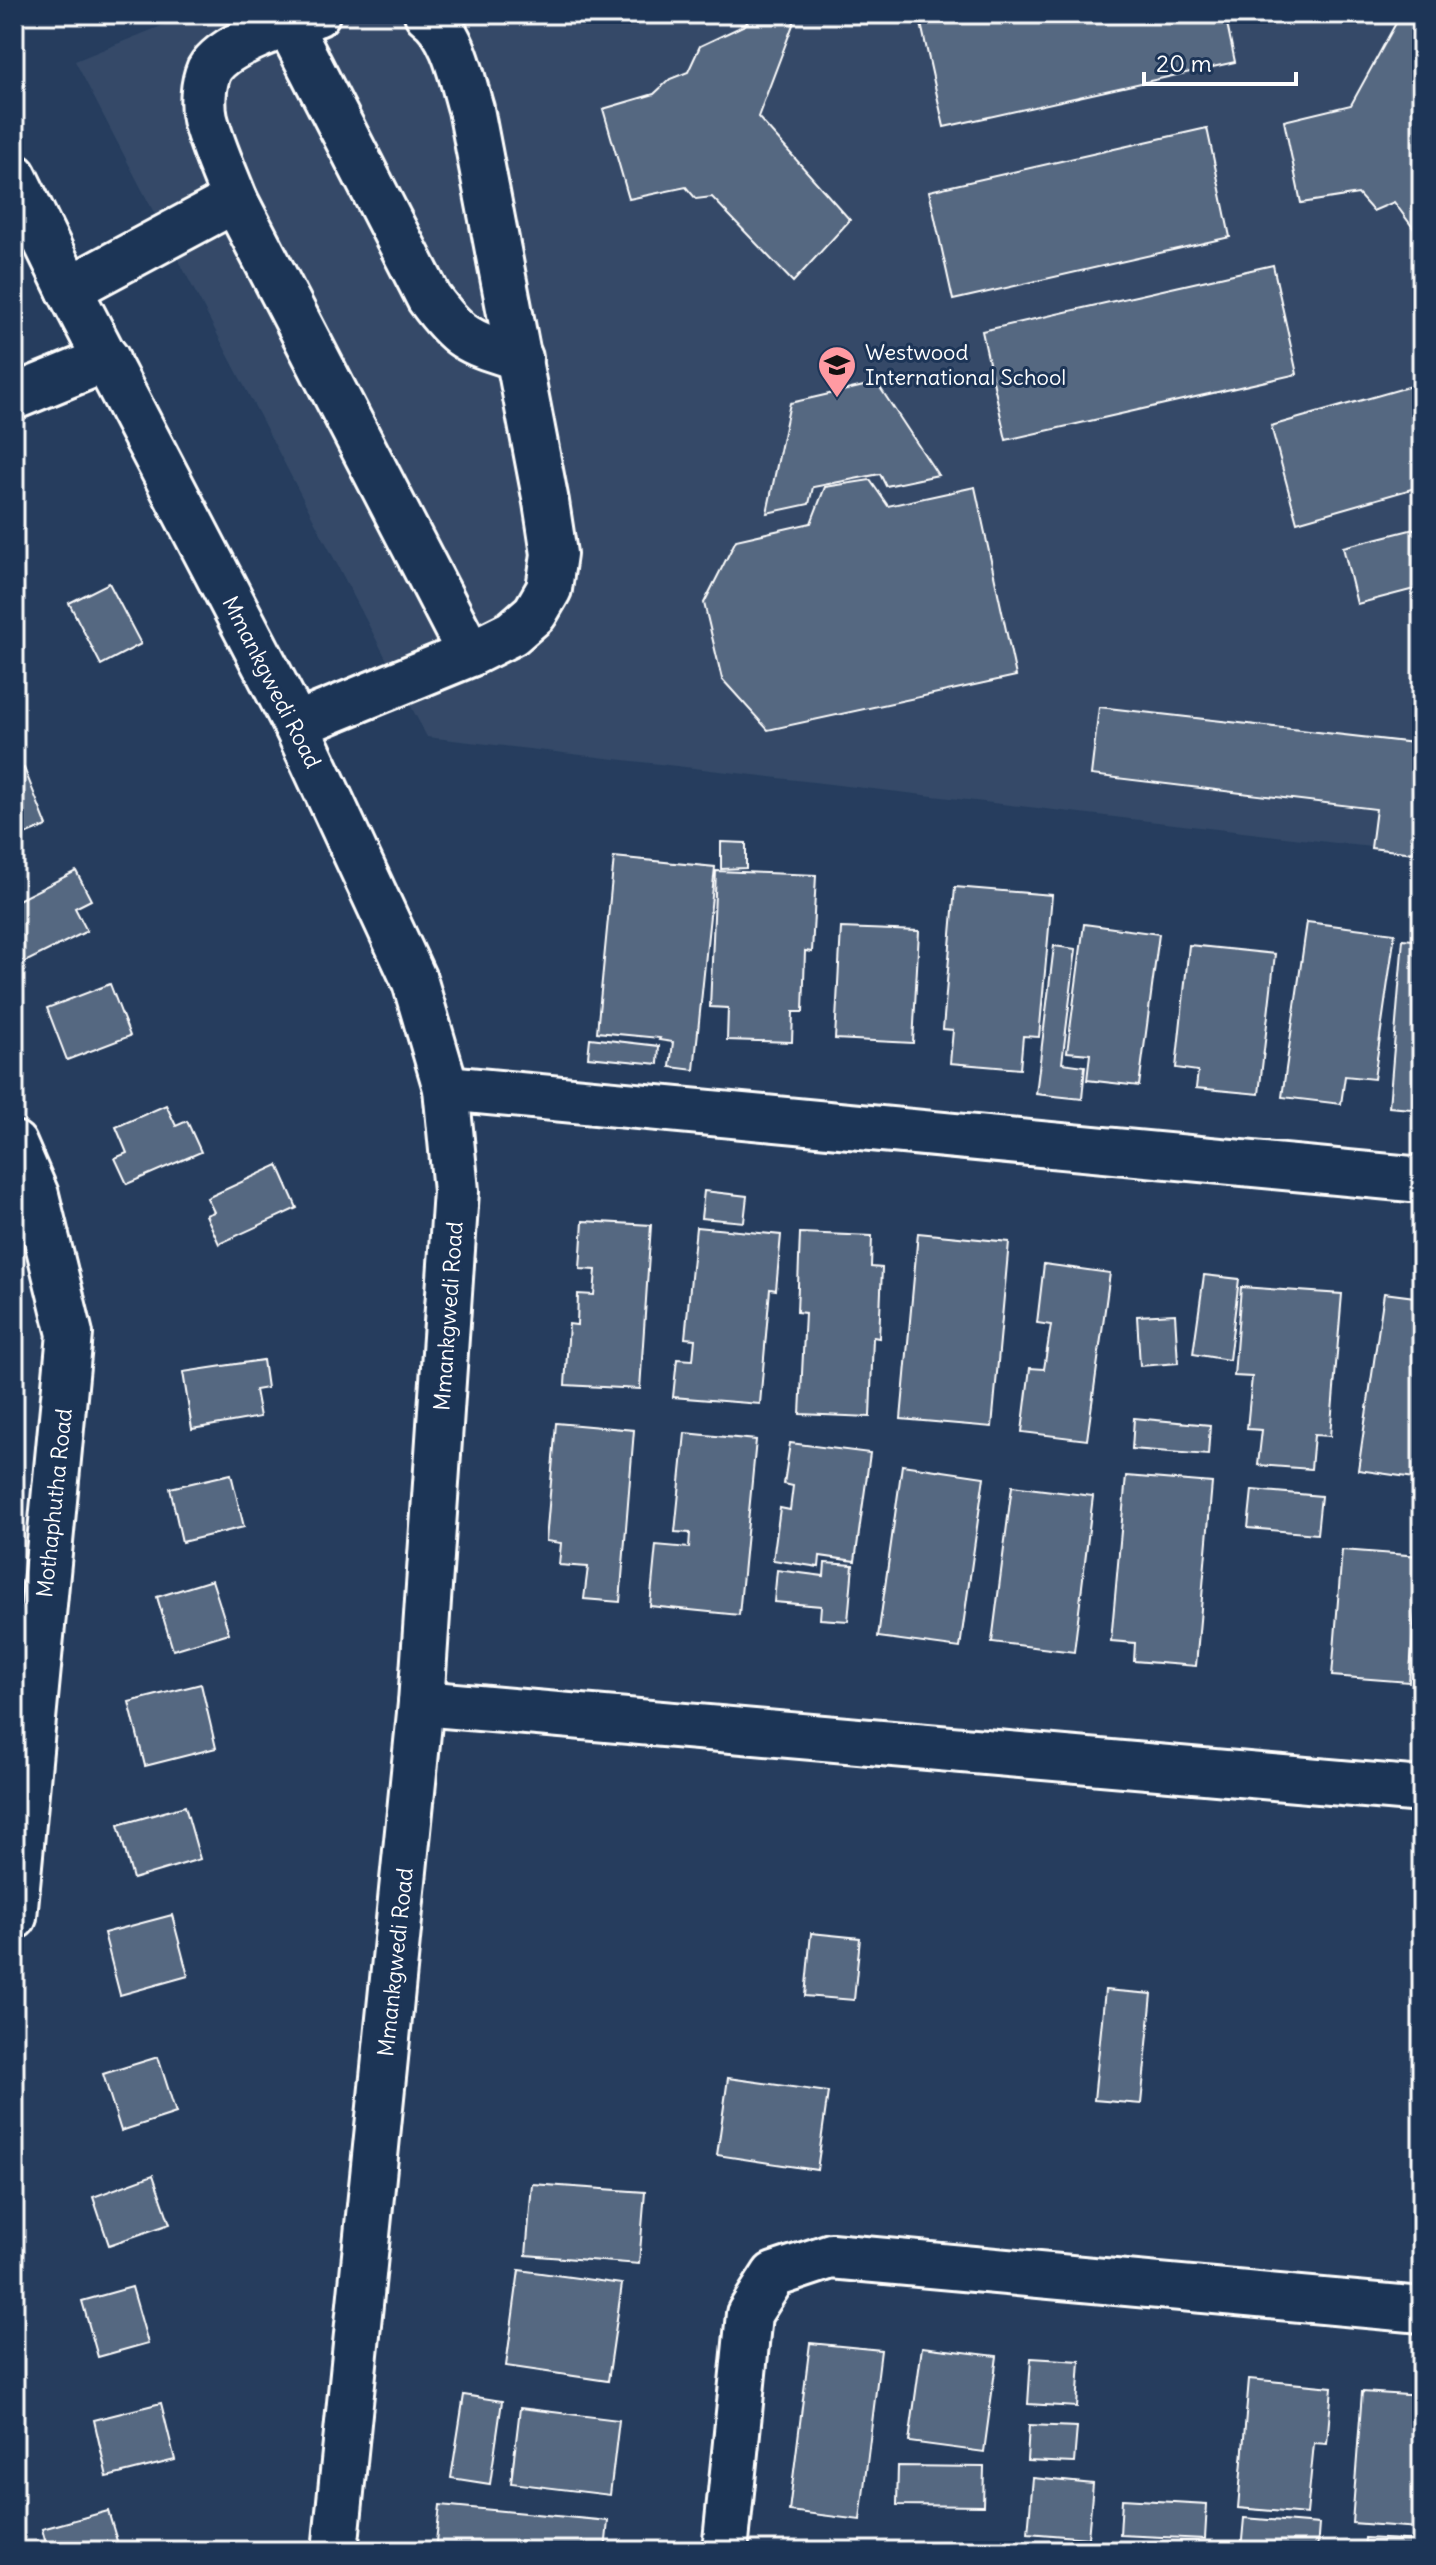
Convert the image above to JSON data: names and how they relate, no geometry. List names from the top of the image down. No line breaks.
{"streets":{"street":["Mmankgwedi Road","Mothaphutha Road"]},"places":{"school or university":["Westwood International School"]},"scale_bar":"20 m"}
